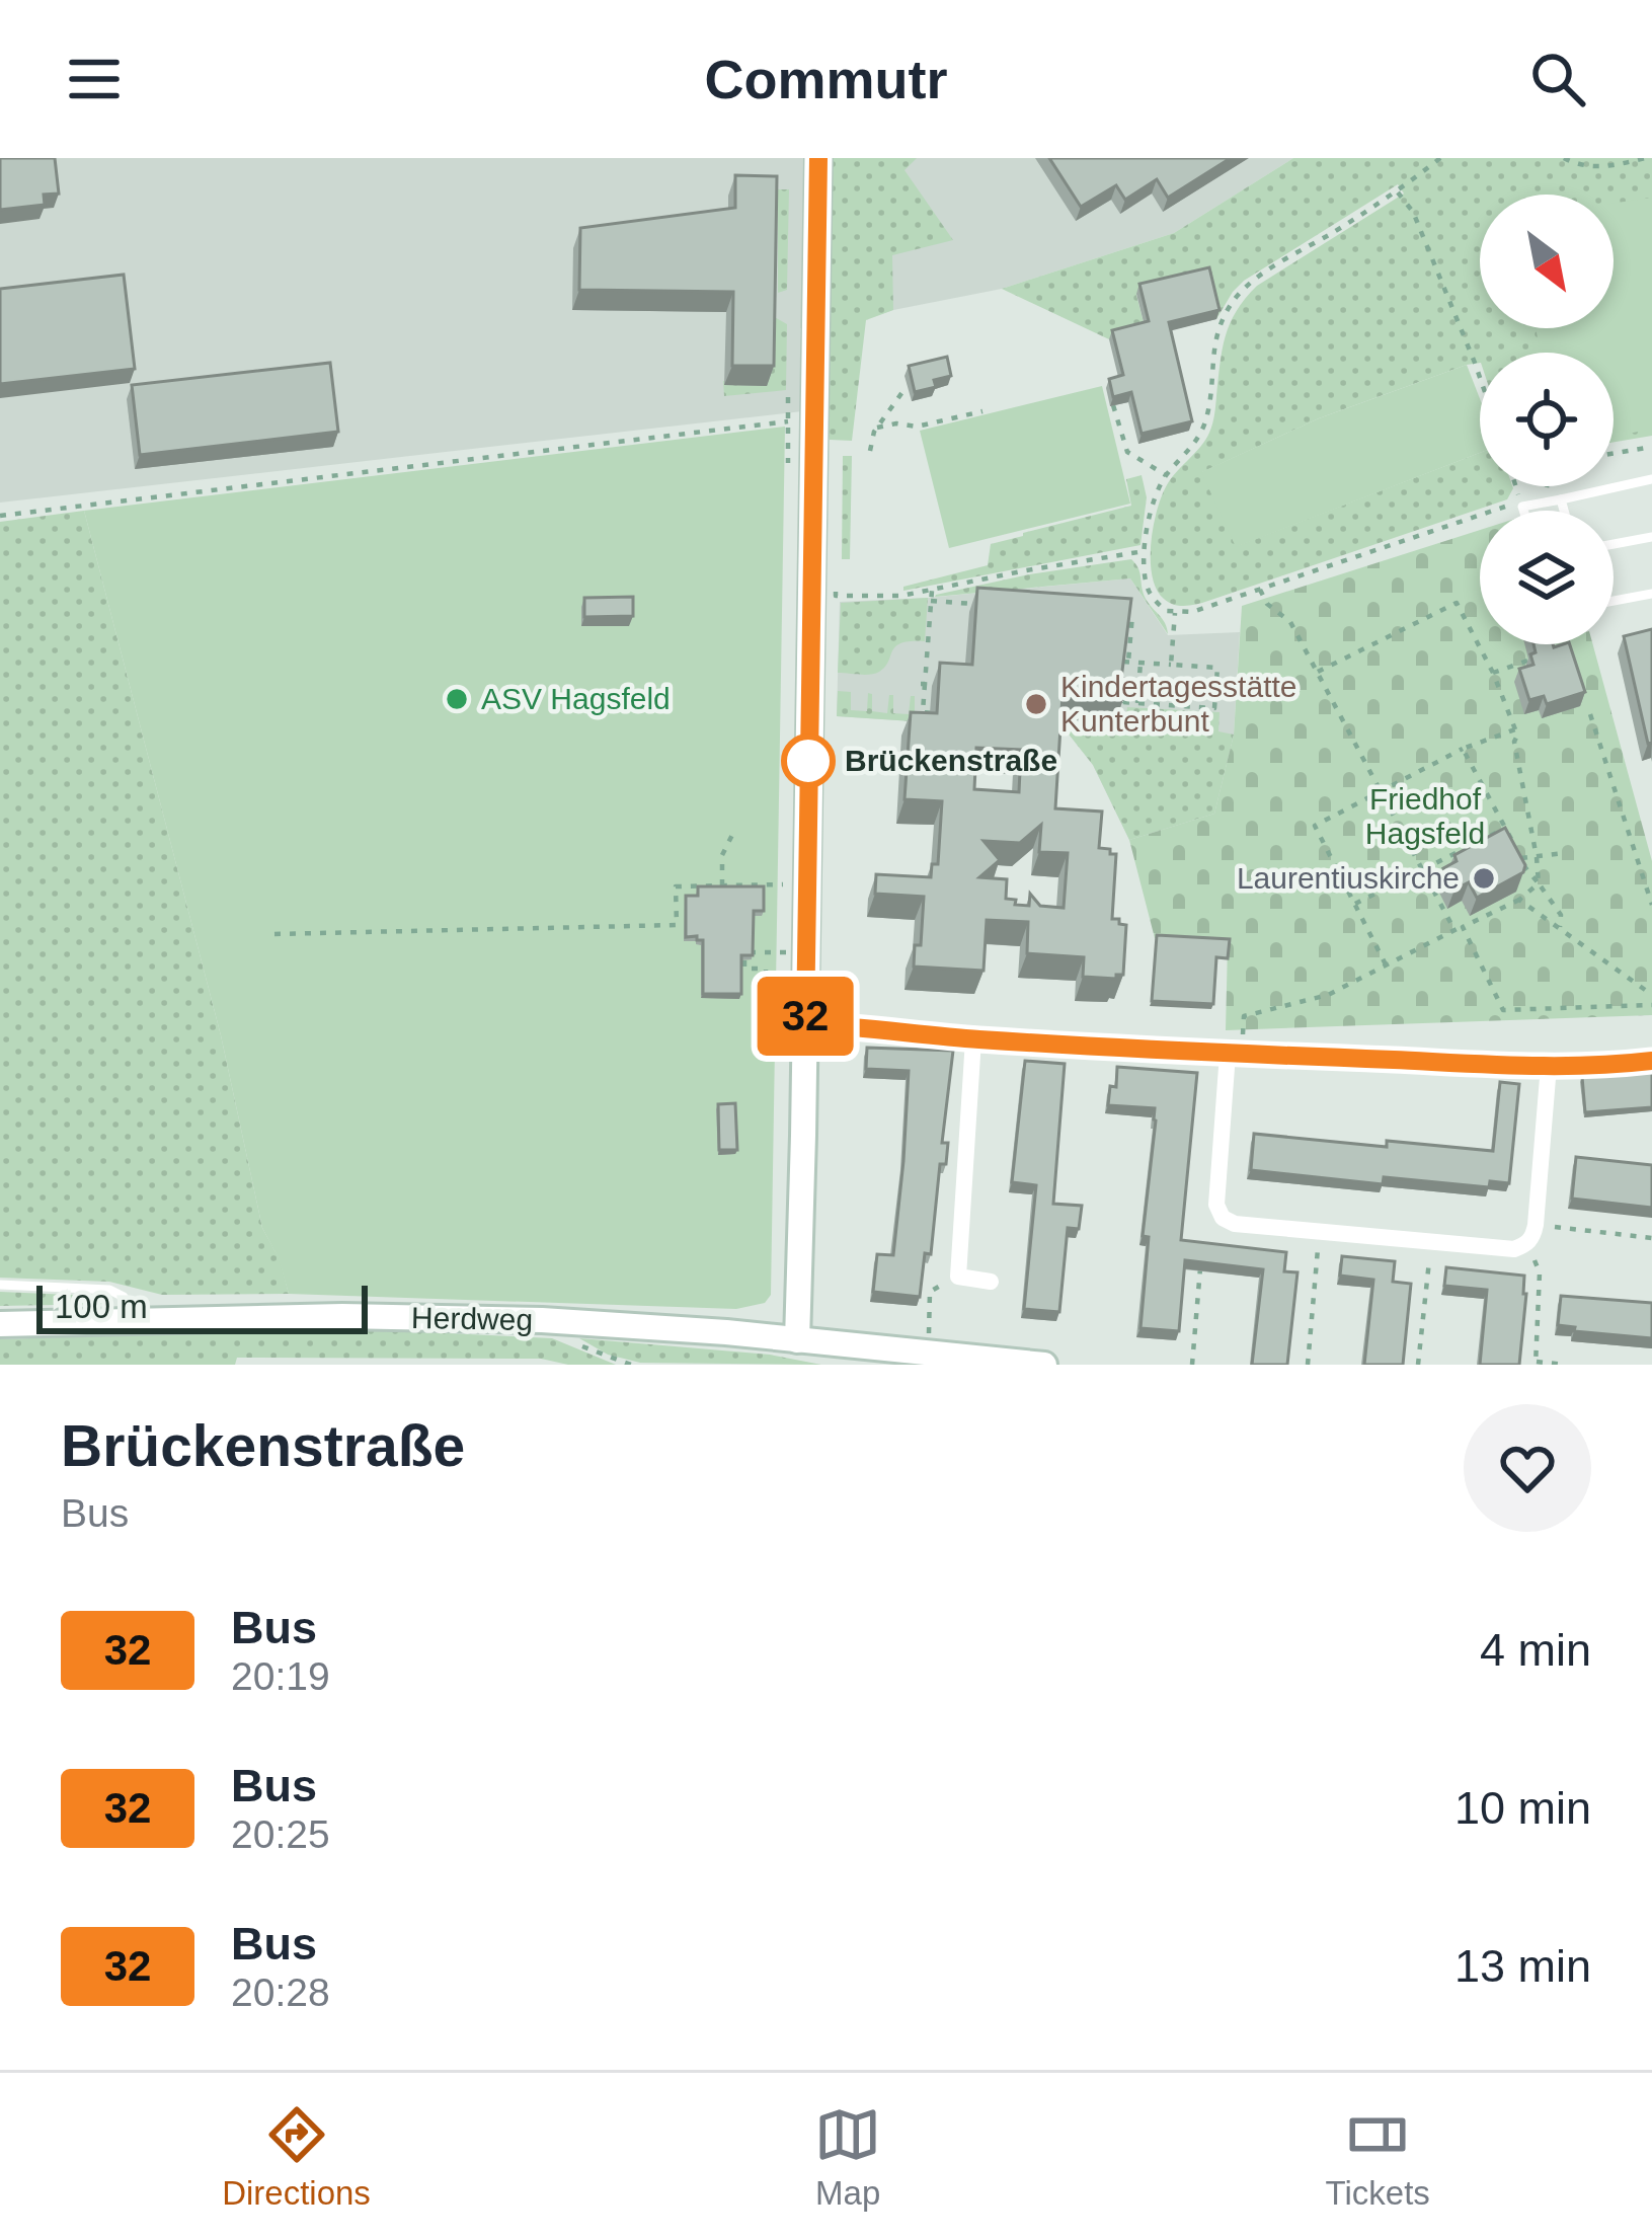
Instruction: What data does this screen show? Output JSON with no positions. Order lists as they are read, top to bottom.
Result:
{
  "streets": {
    "main road": ["Herdweg"]
  },
  "parks": ["Friedhof Hagsfeld"],
  "places": [
    "ASV Hagsfeld",
    "Kindertagesstätte Kunterbunt",
    "Brückenstraße",
    "Laurentiuskirche"
  ],
  "lines": ["bus line 32"],
  "scale_bar": "100 m",
  "north": "bottom right",
  "page": {
    "header": "Commutr",
    "on_map": "32",
    "scale": "100 m",
    "heading": ["Brückenstraße", "Bus"],
    "list": [
      {
        "mark": "32",
        "name": "Bus",
        "note": "20:19",
        "value": "4 min"
      },
      {
        "mark": "32",
        "name": "Bus",
        "note": "20:25",
        "value": "10 min"
      },
      {
        "mark": "32",
        "name": "Bus",
        "note": "20:28",
        "value": "13 min"
      }
    ],
    "tabs": ["Directions", "Map", "Tickets"]
  }
}
